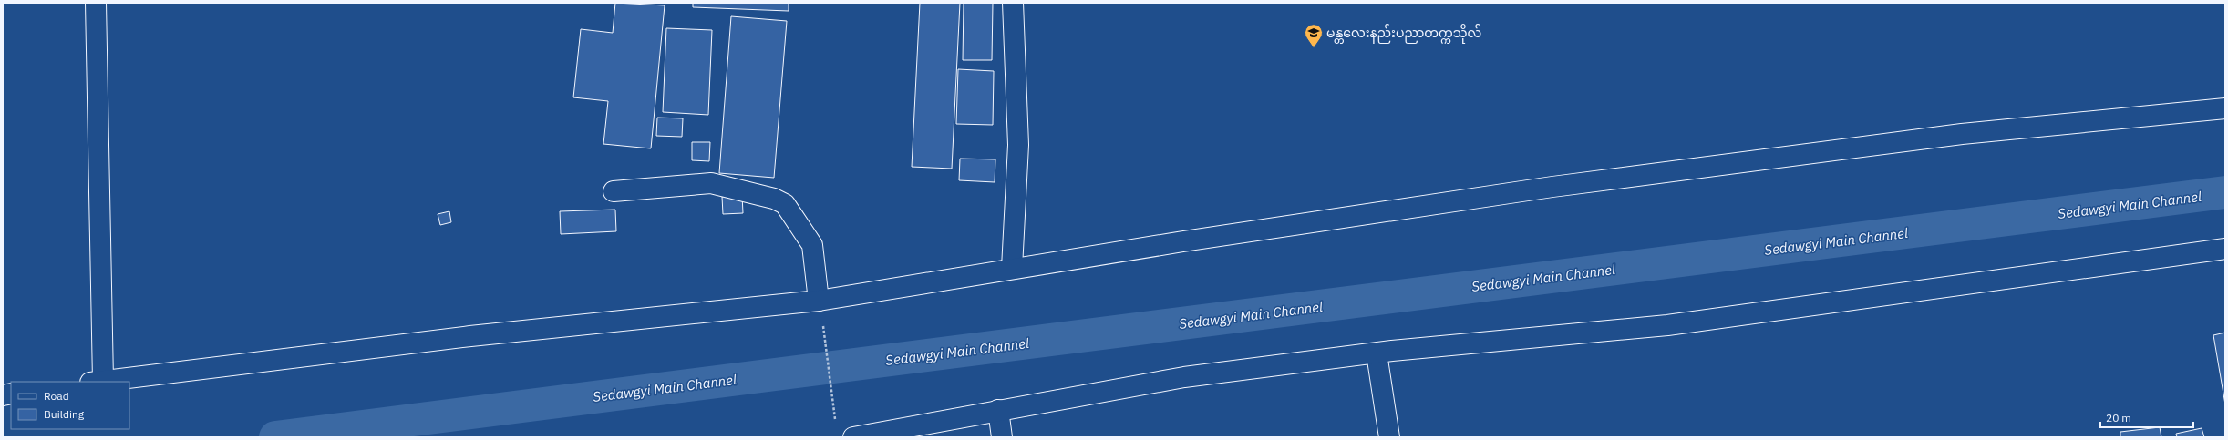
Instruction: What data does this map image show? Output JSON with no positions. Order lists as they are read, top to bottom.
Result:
{
  "water": ["Sedawgyi Main Channel"],
  "places": {
    "school or university": ["မန္တလေးနည်းပညာတက္ကသိုလ်"]
  },
  "legend": ["Road", "Building"],
  "scale_bar": "20 m"
}
